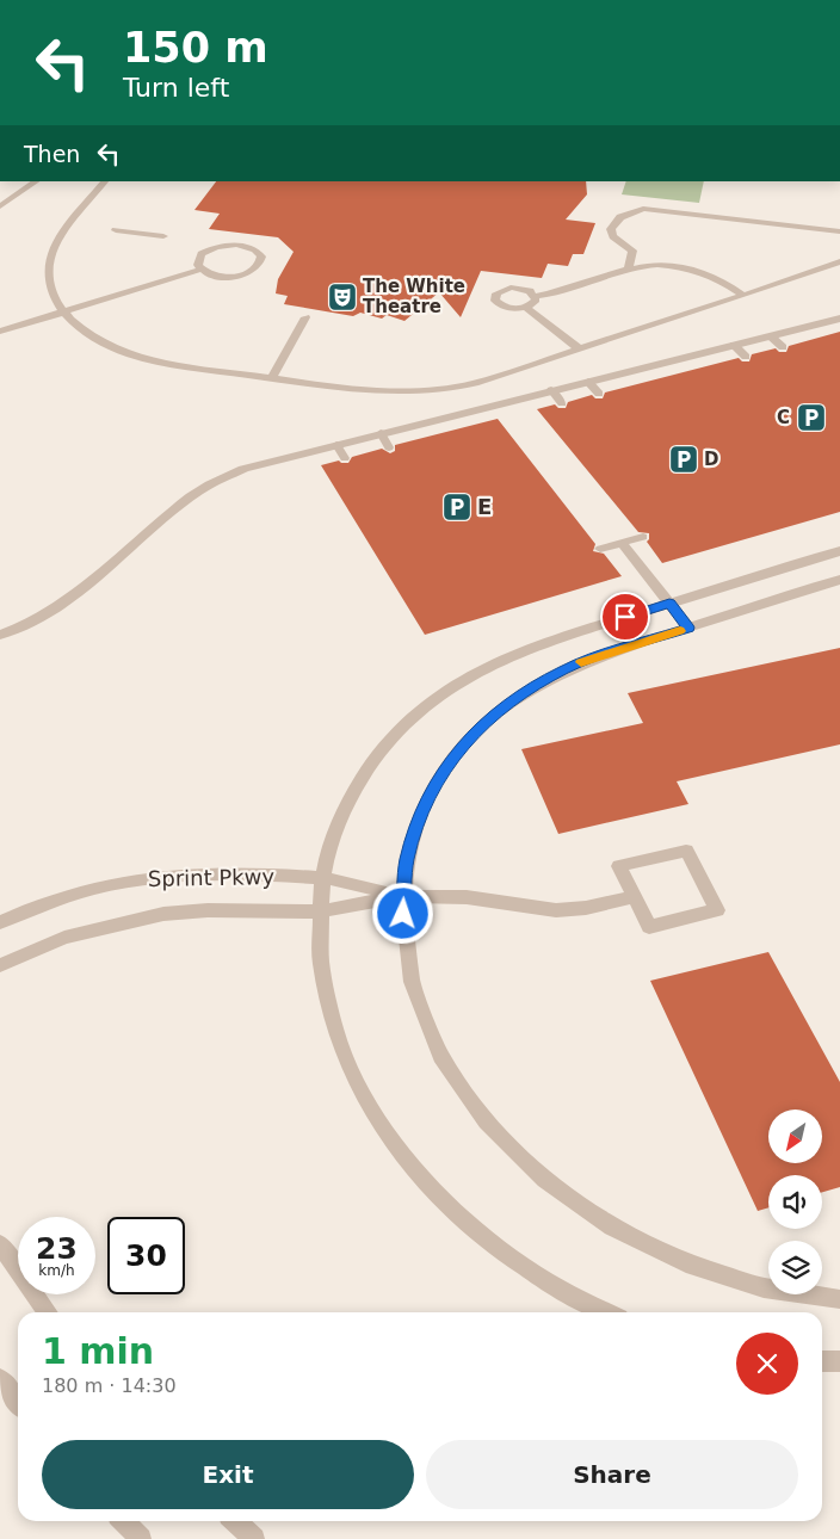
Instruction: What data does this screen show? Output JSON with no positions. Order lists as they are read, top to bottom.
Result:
{
  "streets": {
    "street": ["Sprint Pkwy"]
  },
  "places": {
    "theatre": ["The White Theatre"],
    "parking": ["C", "D", "E"]
  },
  "north": "bottom left",
  "page": {
    "turn": ["150 m", "Turn left"],
    "then": "Then",
    "speed": "23 km/h",
    "limit": "30",
    "heading": ["1 min", "180 m · 14:30"],
    "buttons": ["Exit", "Share"]
  }
}
